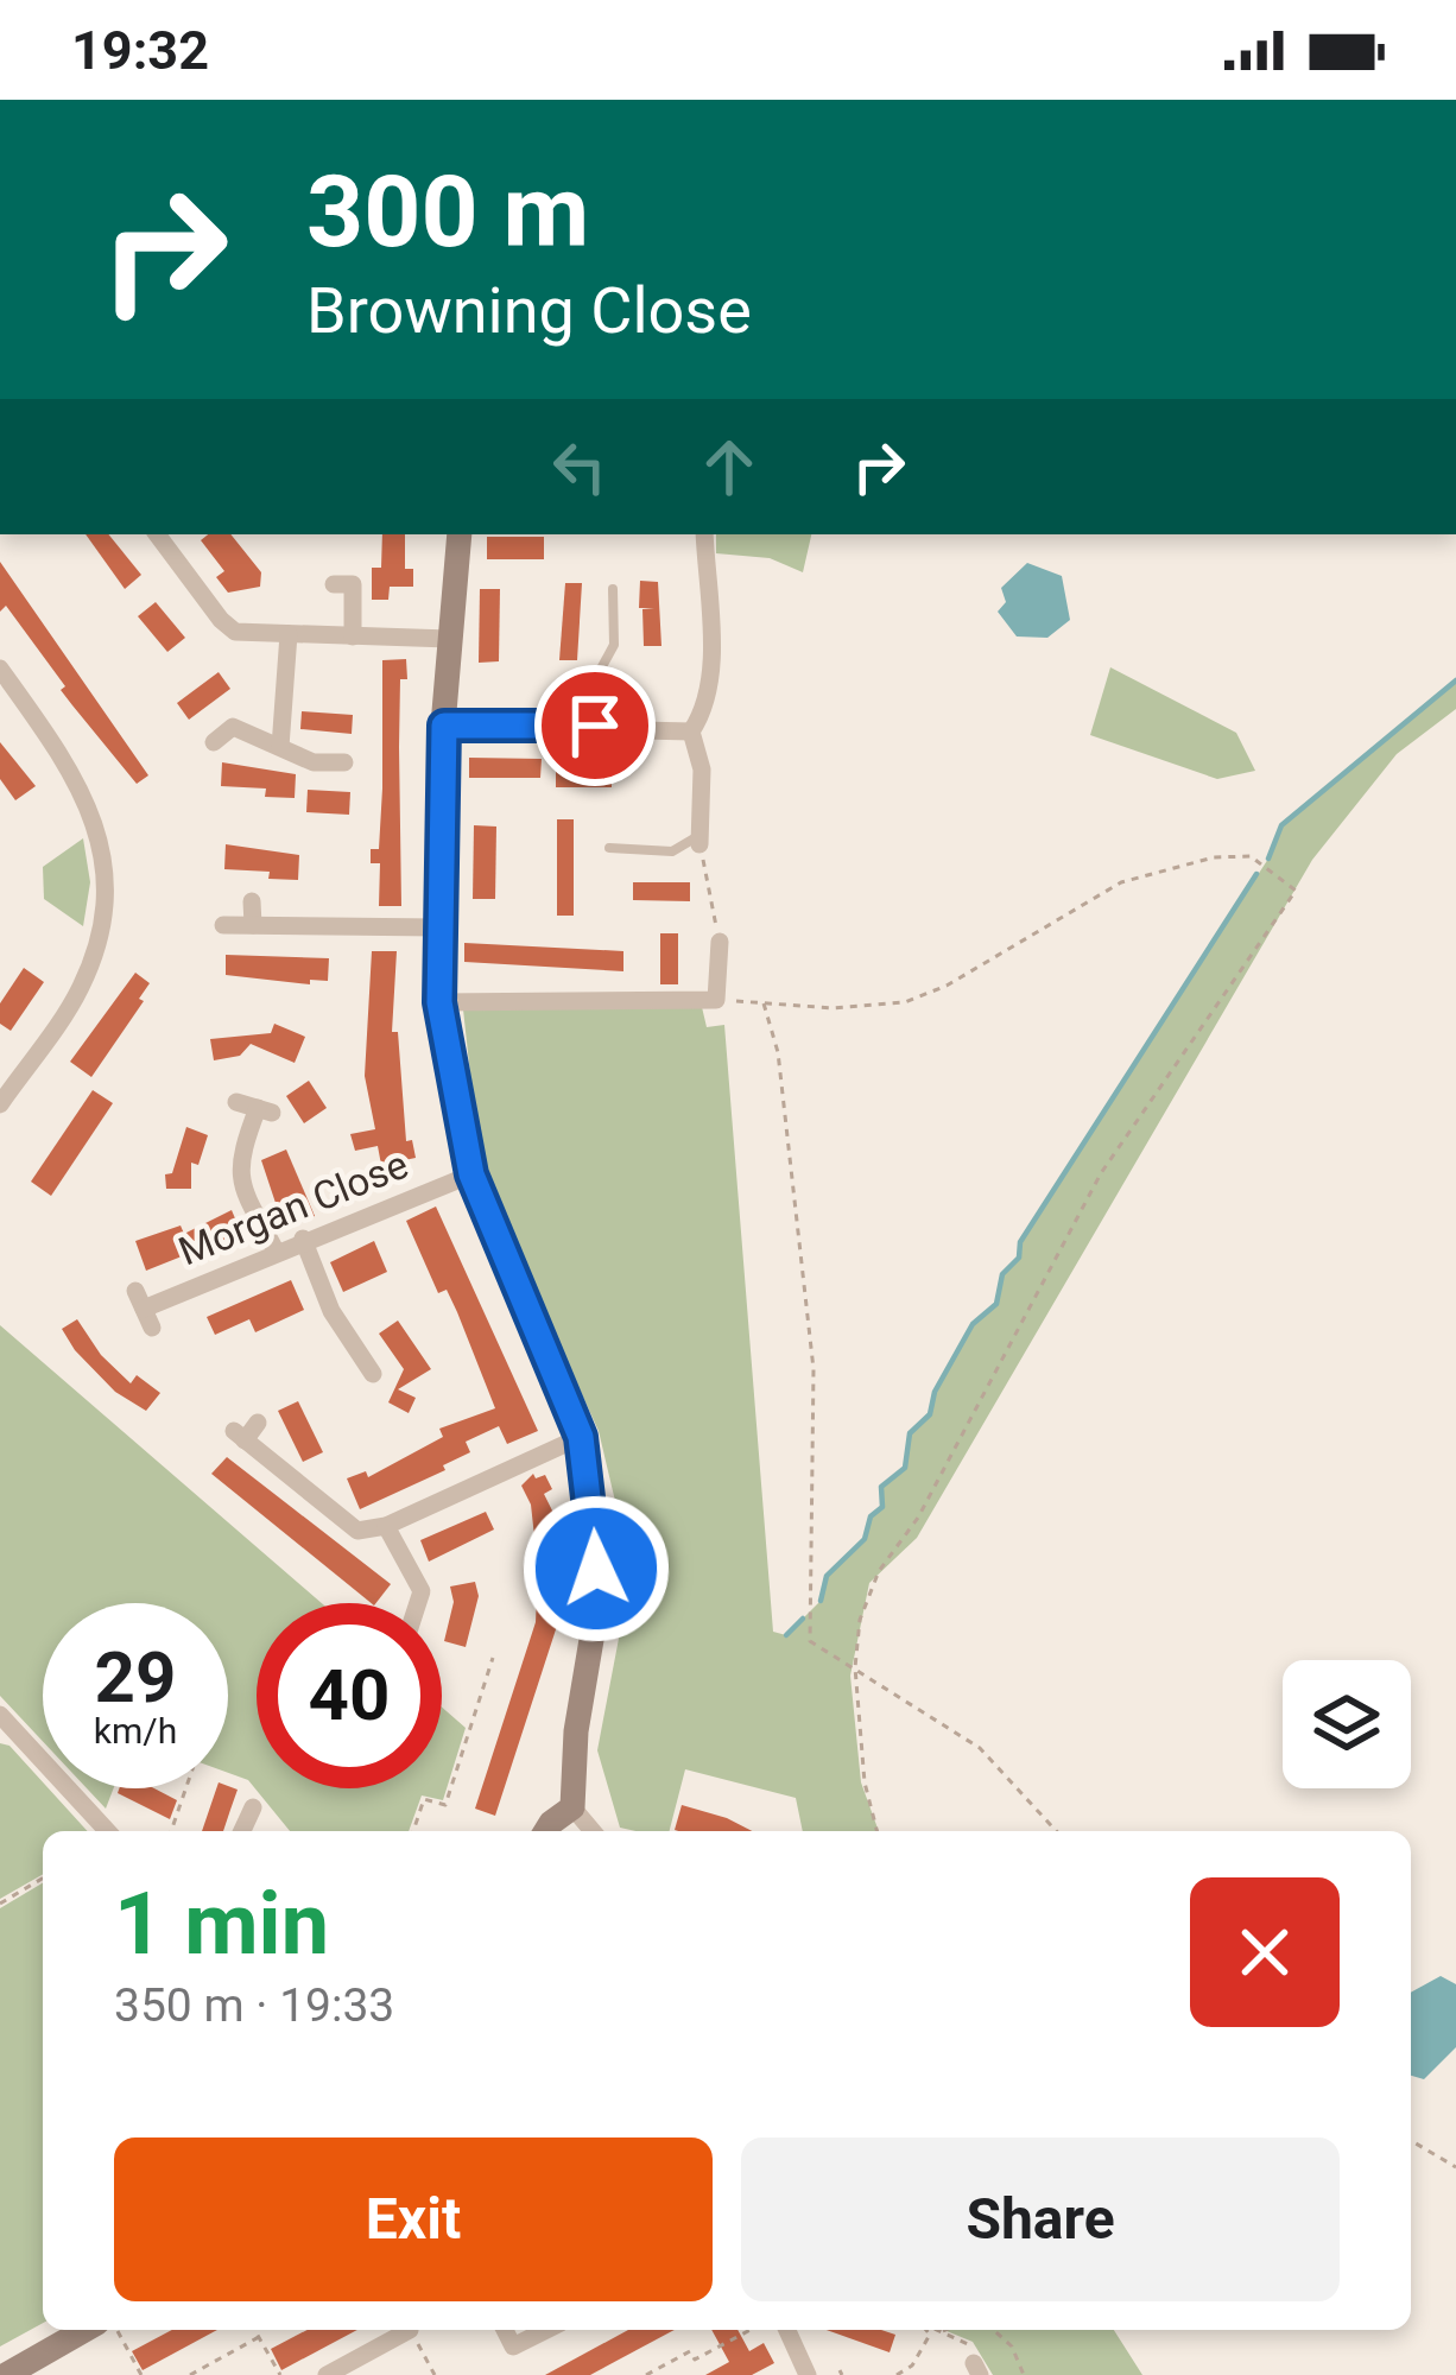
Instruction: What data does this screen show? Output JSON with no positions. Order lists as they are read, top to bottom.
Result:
{
  "streets": {
    "street": ["Morgan Close"]
  },
  "page": {
    "status": "19:32",
    "turn": ["300 m", "Browning Close"],
    "speed": "29 km/h",
    "limit": "40",
    "heading": ["1 min", "350 m · 19:33"],
    "buttons": ["Exit", "Share"]
  }
}
